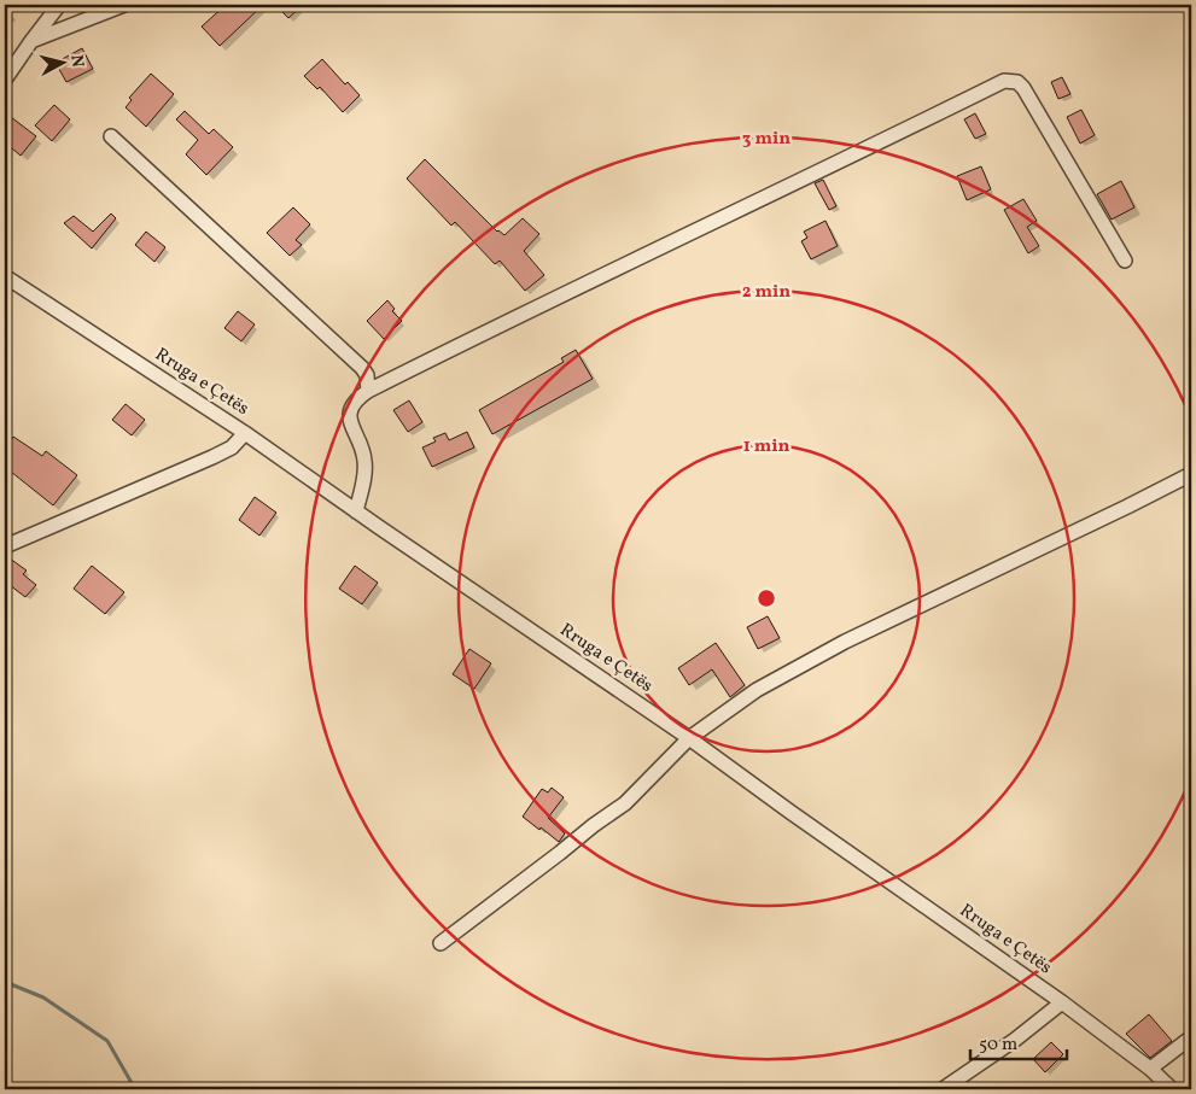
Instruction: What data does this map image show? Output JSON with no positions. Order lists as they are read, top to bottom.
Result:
{
  "streets": {
    "street": ["Rruga e Çetës"]
  },
  "scale_bar": "50 m",
  "north": "right",
  "rings": ["3 min", "2 min", "1 min"]
}
